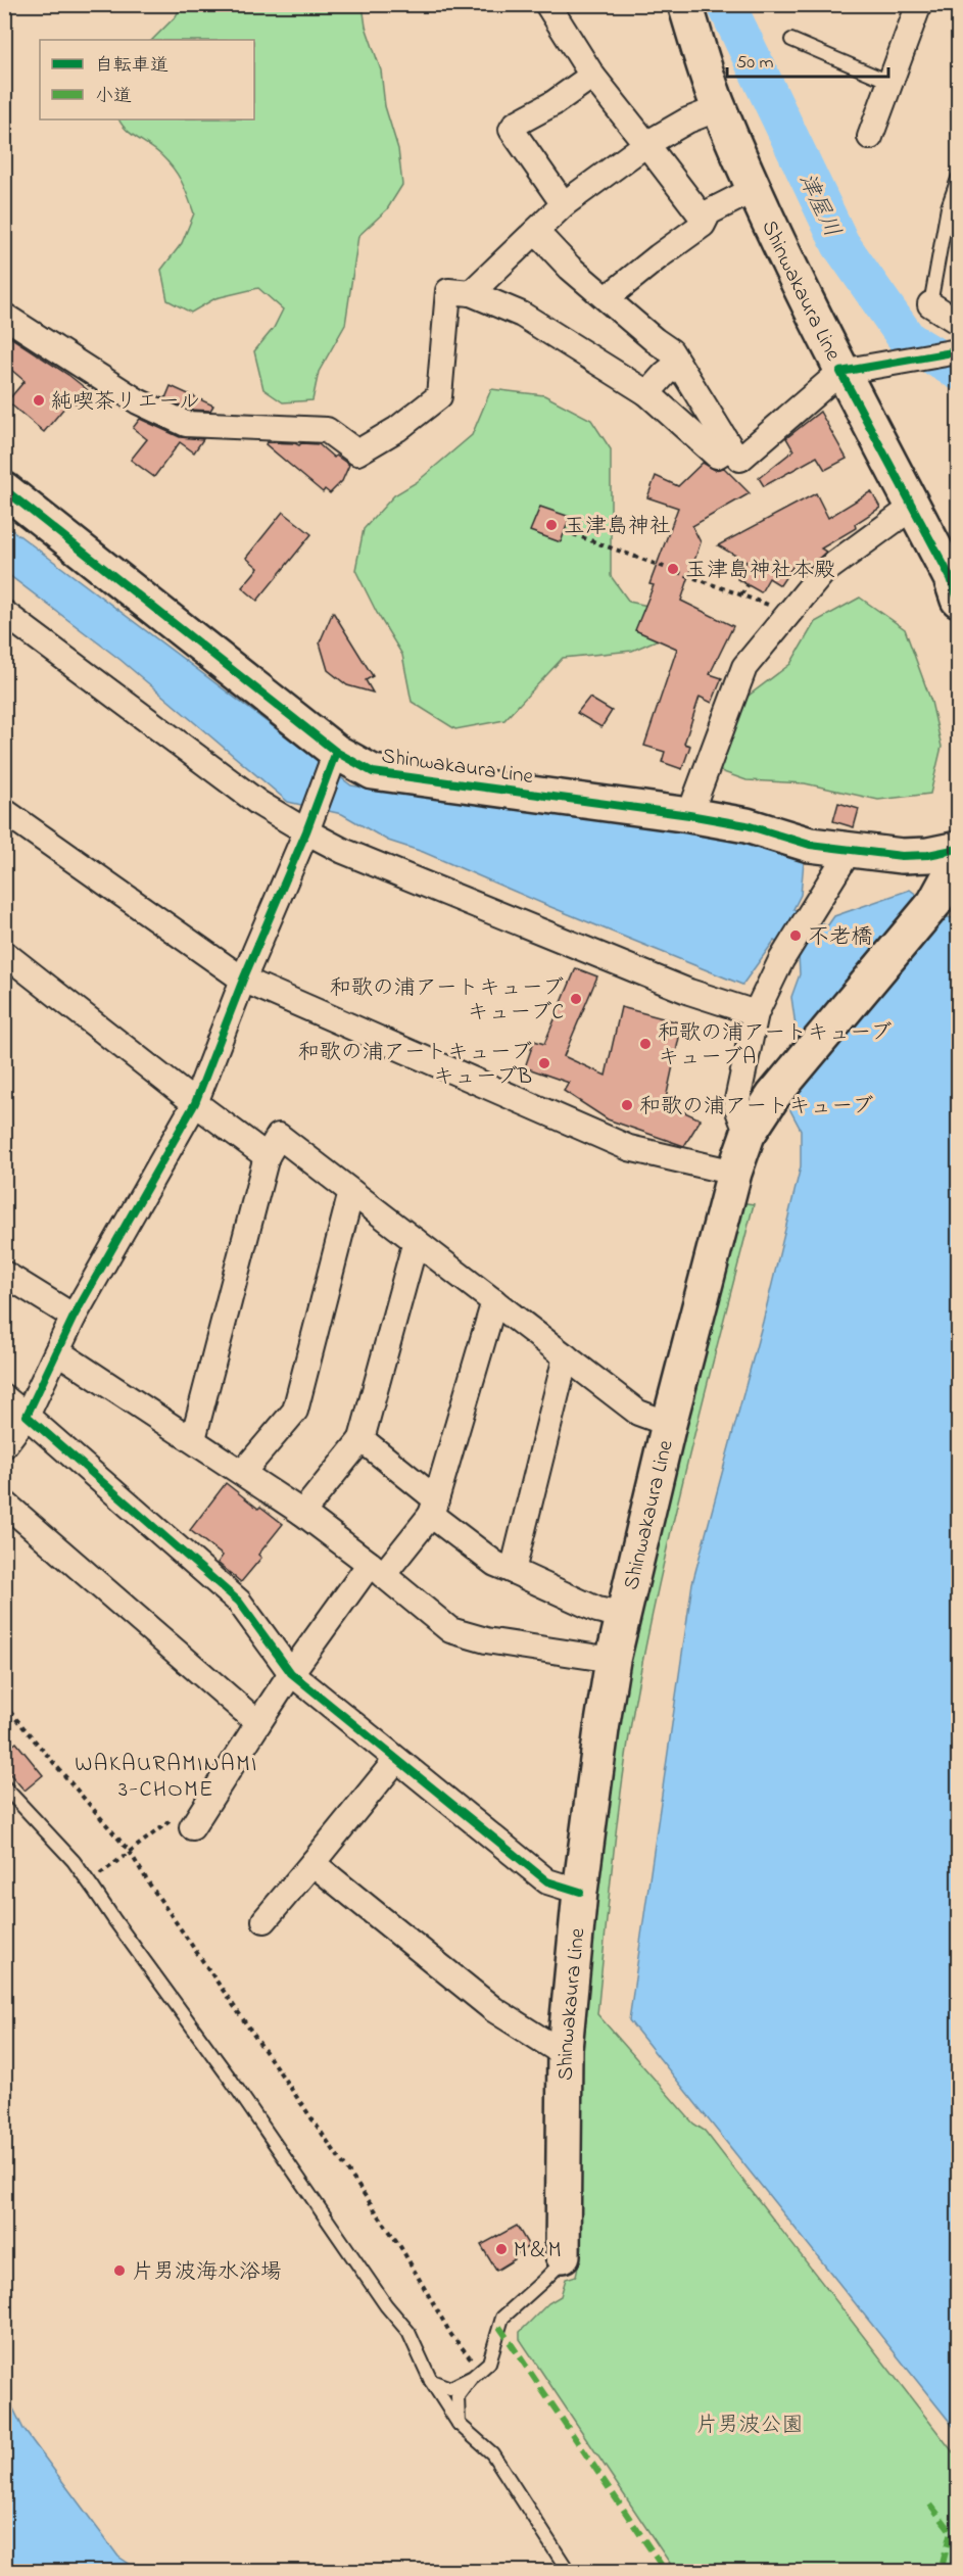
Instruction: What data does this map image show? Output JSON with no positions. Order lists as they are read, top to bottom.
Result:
{
  "streets": {
    "main road": ["Shinwakaura Line"]
  },
  "districts": ["WAKAURAMINAMI 3-CHOME"],
  "water": ["津屋川"],
  "parks": ["片男波公園"],
  "places": [
    "純喫茶リエール",
    "玉津島神社",
    "玉津島神社本殿",
    "不老橋",
    "和歌の浦アートキューブ キューブC",
    "和歌の浦アートキューブ キューブA",
    "和歌の浦アートキューブ キューブB",
    "和歌の浦アートキューブ",
    "M＆M",
    "片男波海水浴場"
  ],
  "legend": ["自転車道", "小道"],
  "scale_bar": "50 m"
}
